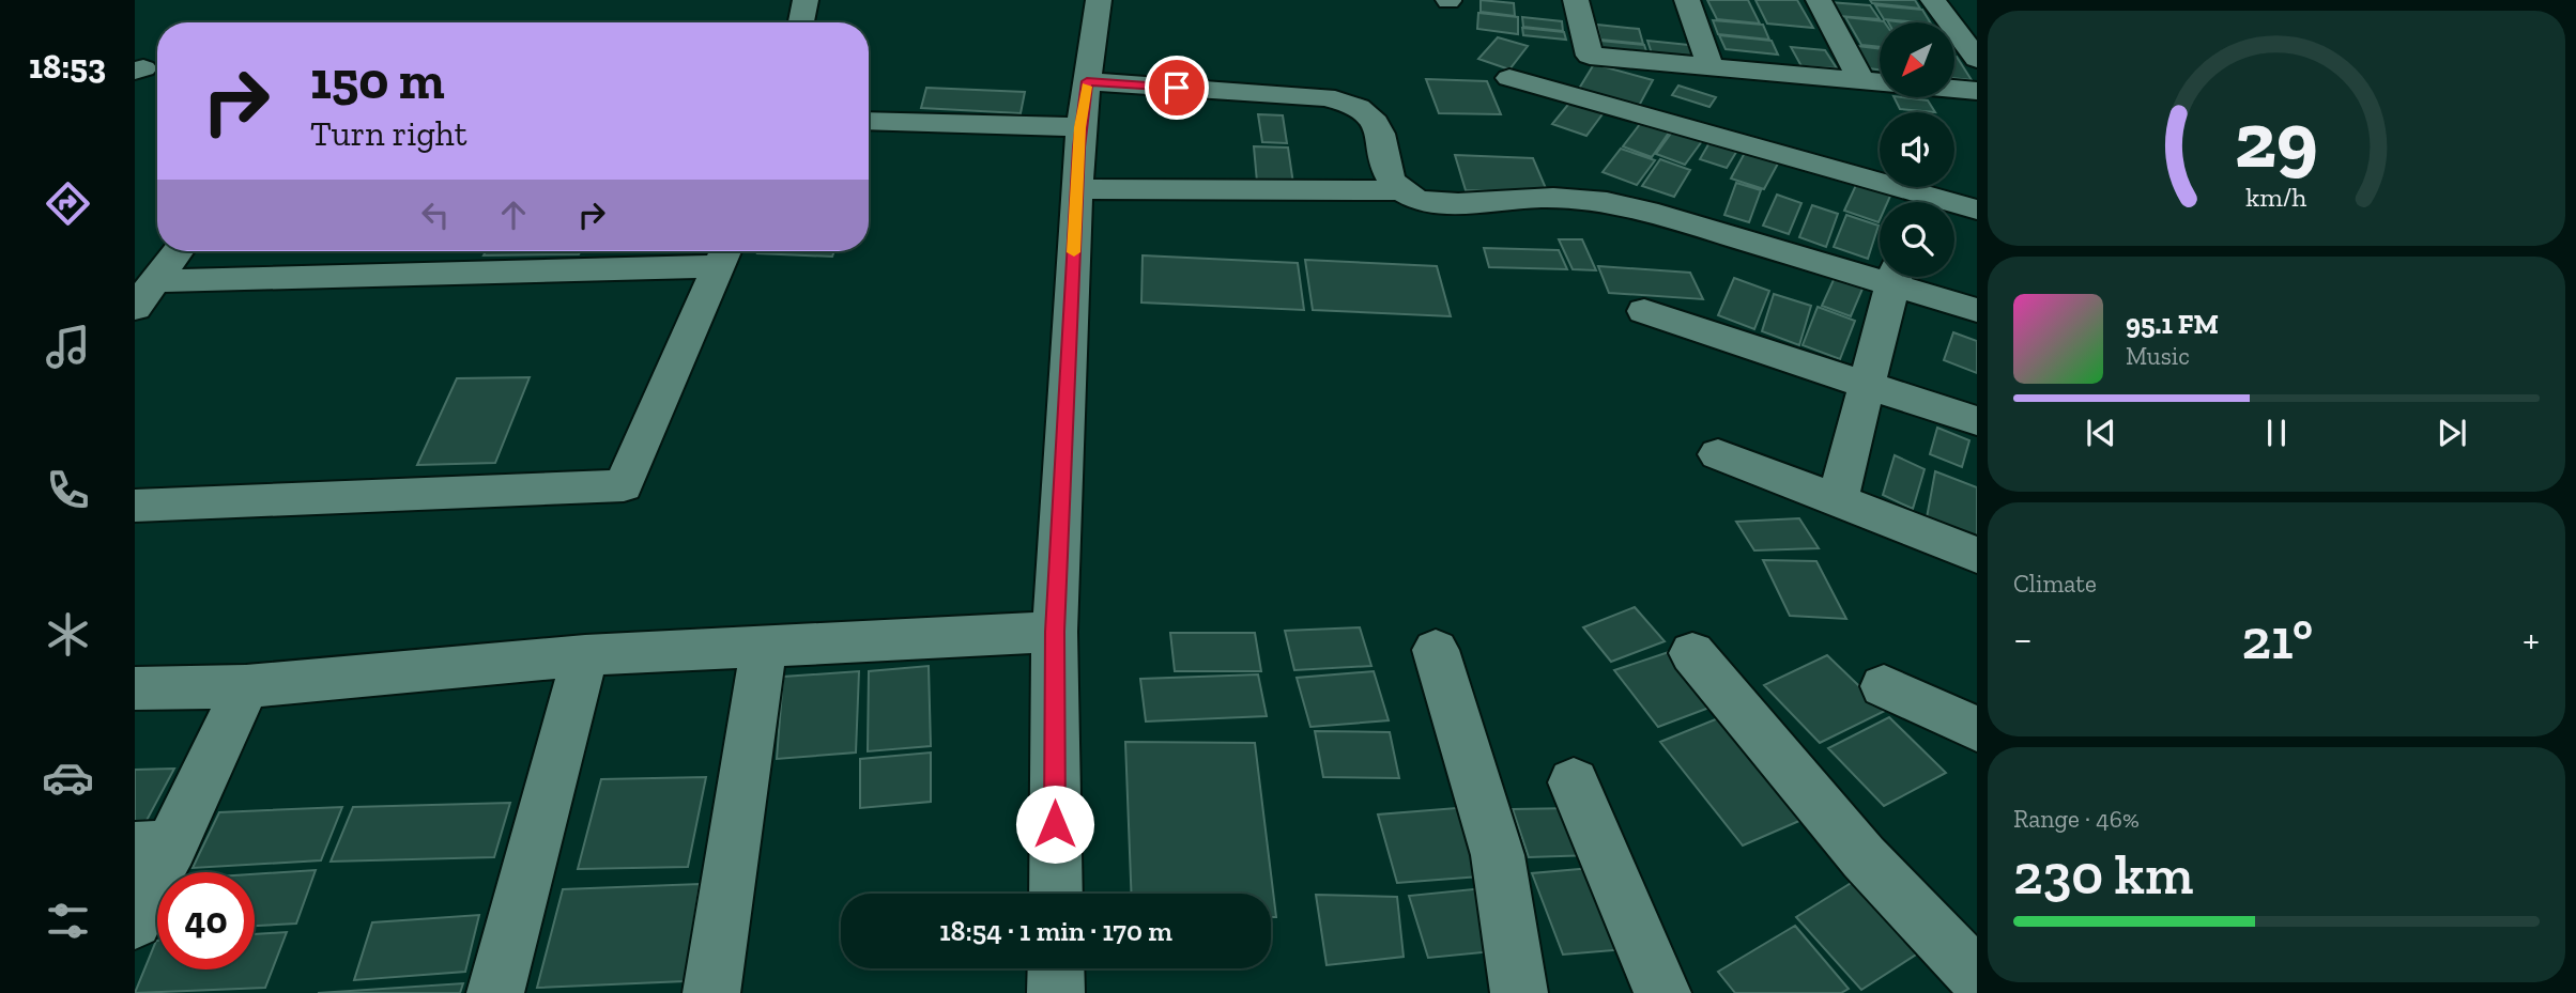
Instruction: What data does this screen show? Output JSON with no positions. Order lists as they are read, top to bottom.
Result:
{
  "north": "bottom left",
  "page": {
    "tabs": "18:53",
    "turn": ["150 m", "Turn right"],
    "song": ["95.1 FM", "Music"],
    "tile": [
      "Climate",
      ["Range · 46%", "230 km"]
    ],
    "heat": ["−", "21°", "+"],
    "limit": "40",
    "trip": "18:54 · 1 min · 170 m",
    "gauge": ["29", "km/h"]
  }
}
